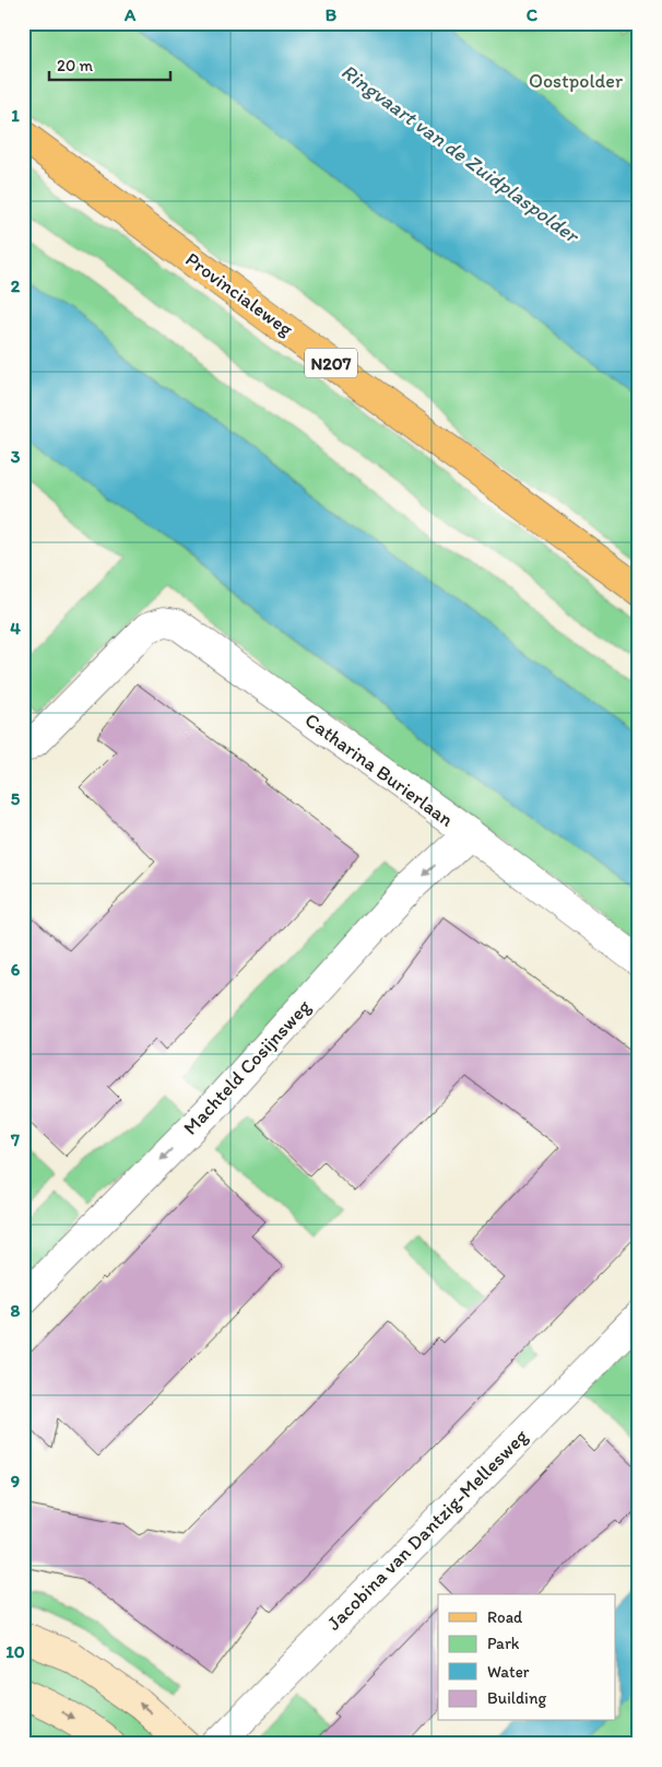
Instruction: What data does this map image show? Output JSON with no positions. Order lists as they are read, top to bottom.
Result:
{
  "streets": {
    "main road": ["Provincialeweg", "N207"],
    "street": ["Catharina Burierlaan", "Machteld Cosijnsweg", "Jacobina van Dantzig-Mellesweg"]
  },
  "crossings": [
    ["Catharina Burierlaan", "Machteld Cosijnsweg"]
  ],
  "one_way": ["Machteld Cosijnsweg"],
  "water": ["Ringvaart van de Zuidplaspolder"],
  "parks": ["Oostpolder"],
  "legend": [
    "Road",
    "Park",
    "Water",
    "Building"
  ],
  "scale_bar": "20 m",
  "grid": {
    "columns": ["A", "B", "C"],
    "rows": [
      "1",
      "2",
      "3",
      "4",
      "5",
      "6",
      "7",
      "8",
      "9",
      "10"
    ]
  }
}
